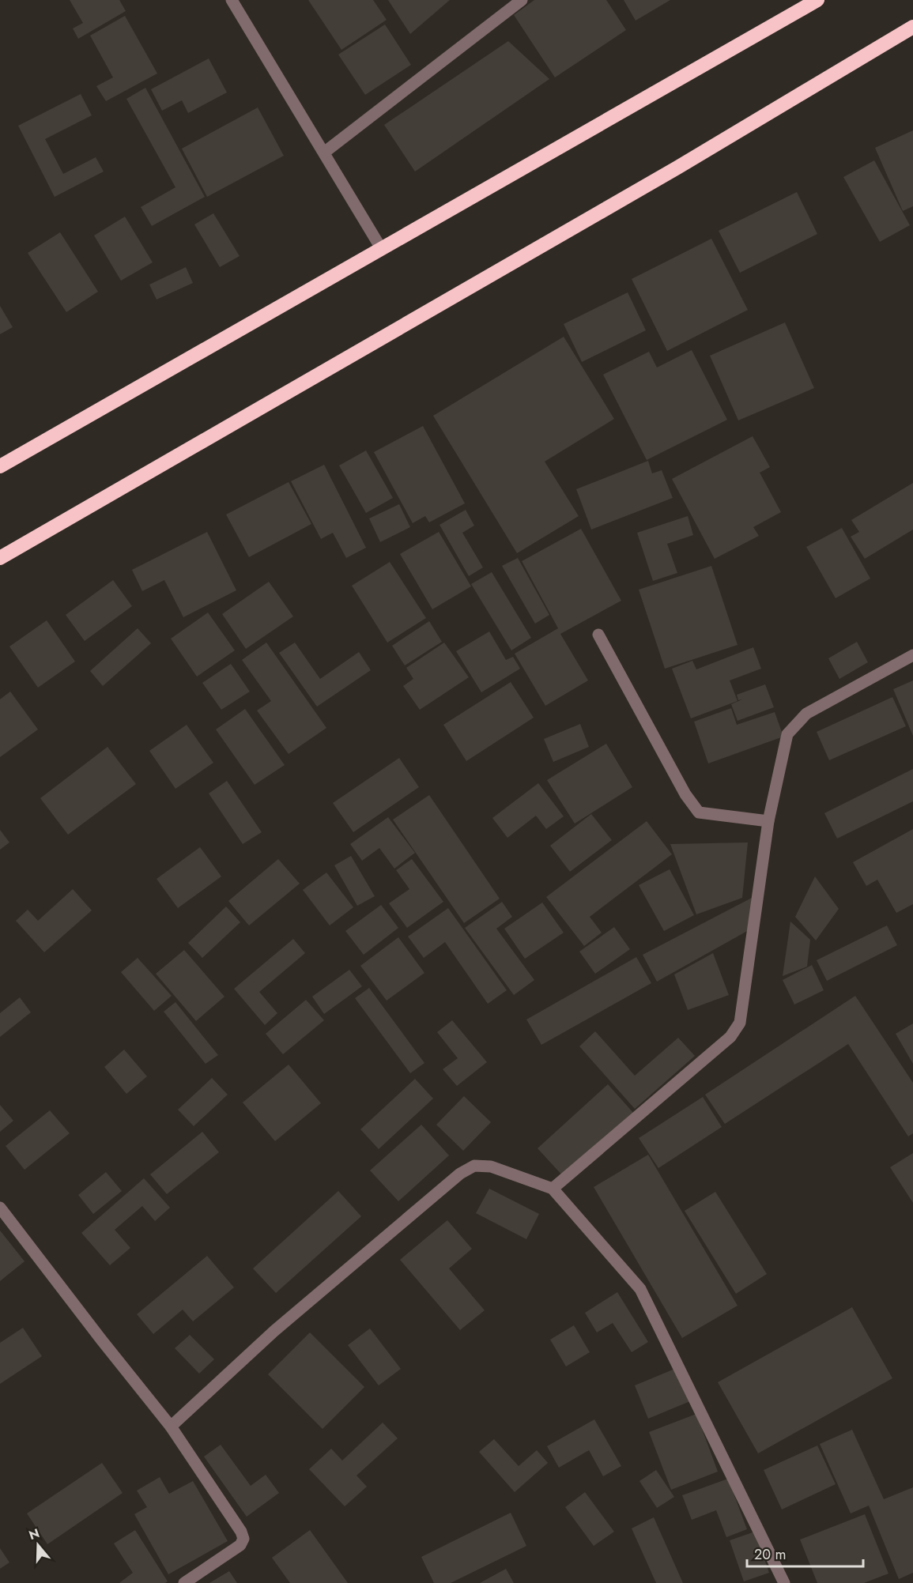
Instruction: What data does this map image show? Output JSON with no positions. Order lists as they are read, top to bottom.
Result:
{
  "scale_bar": "20 m",
  "north": "top"
}
